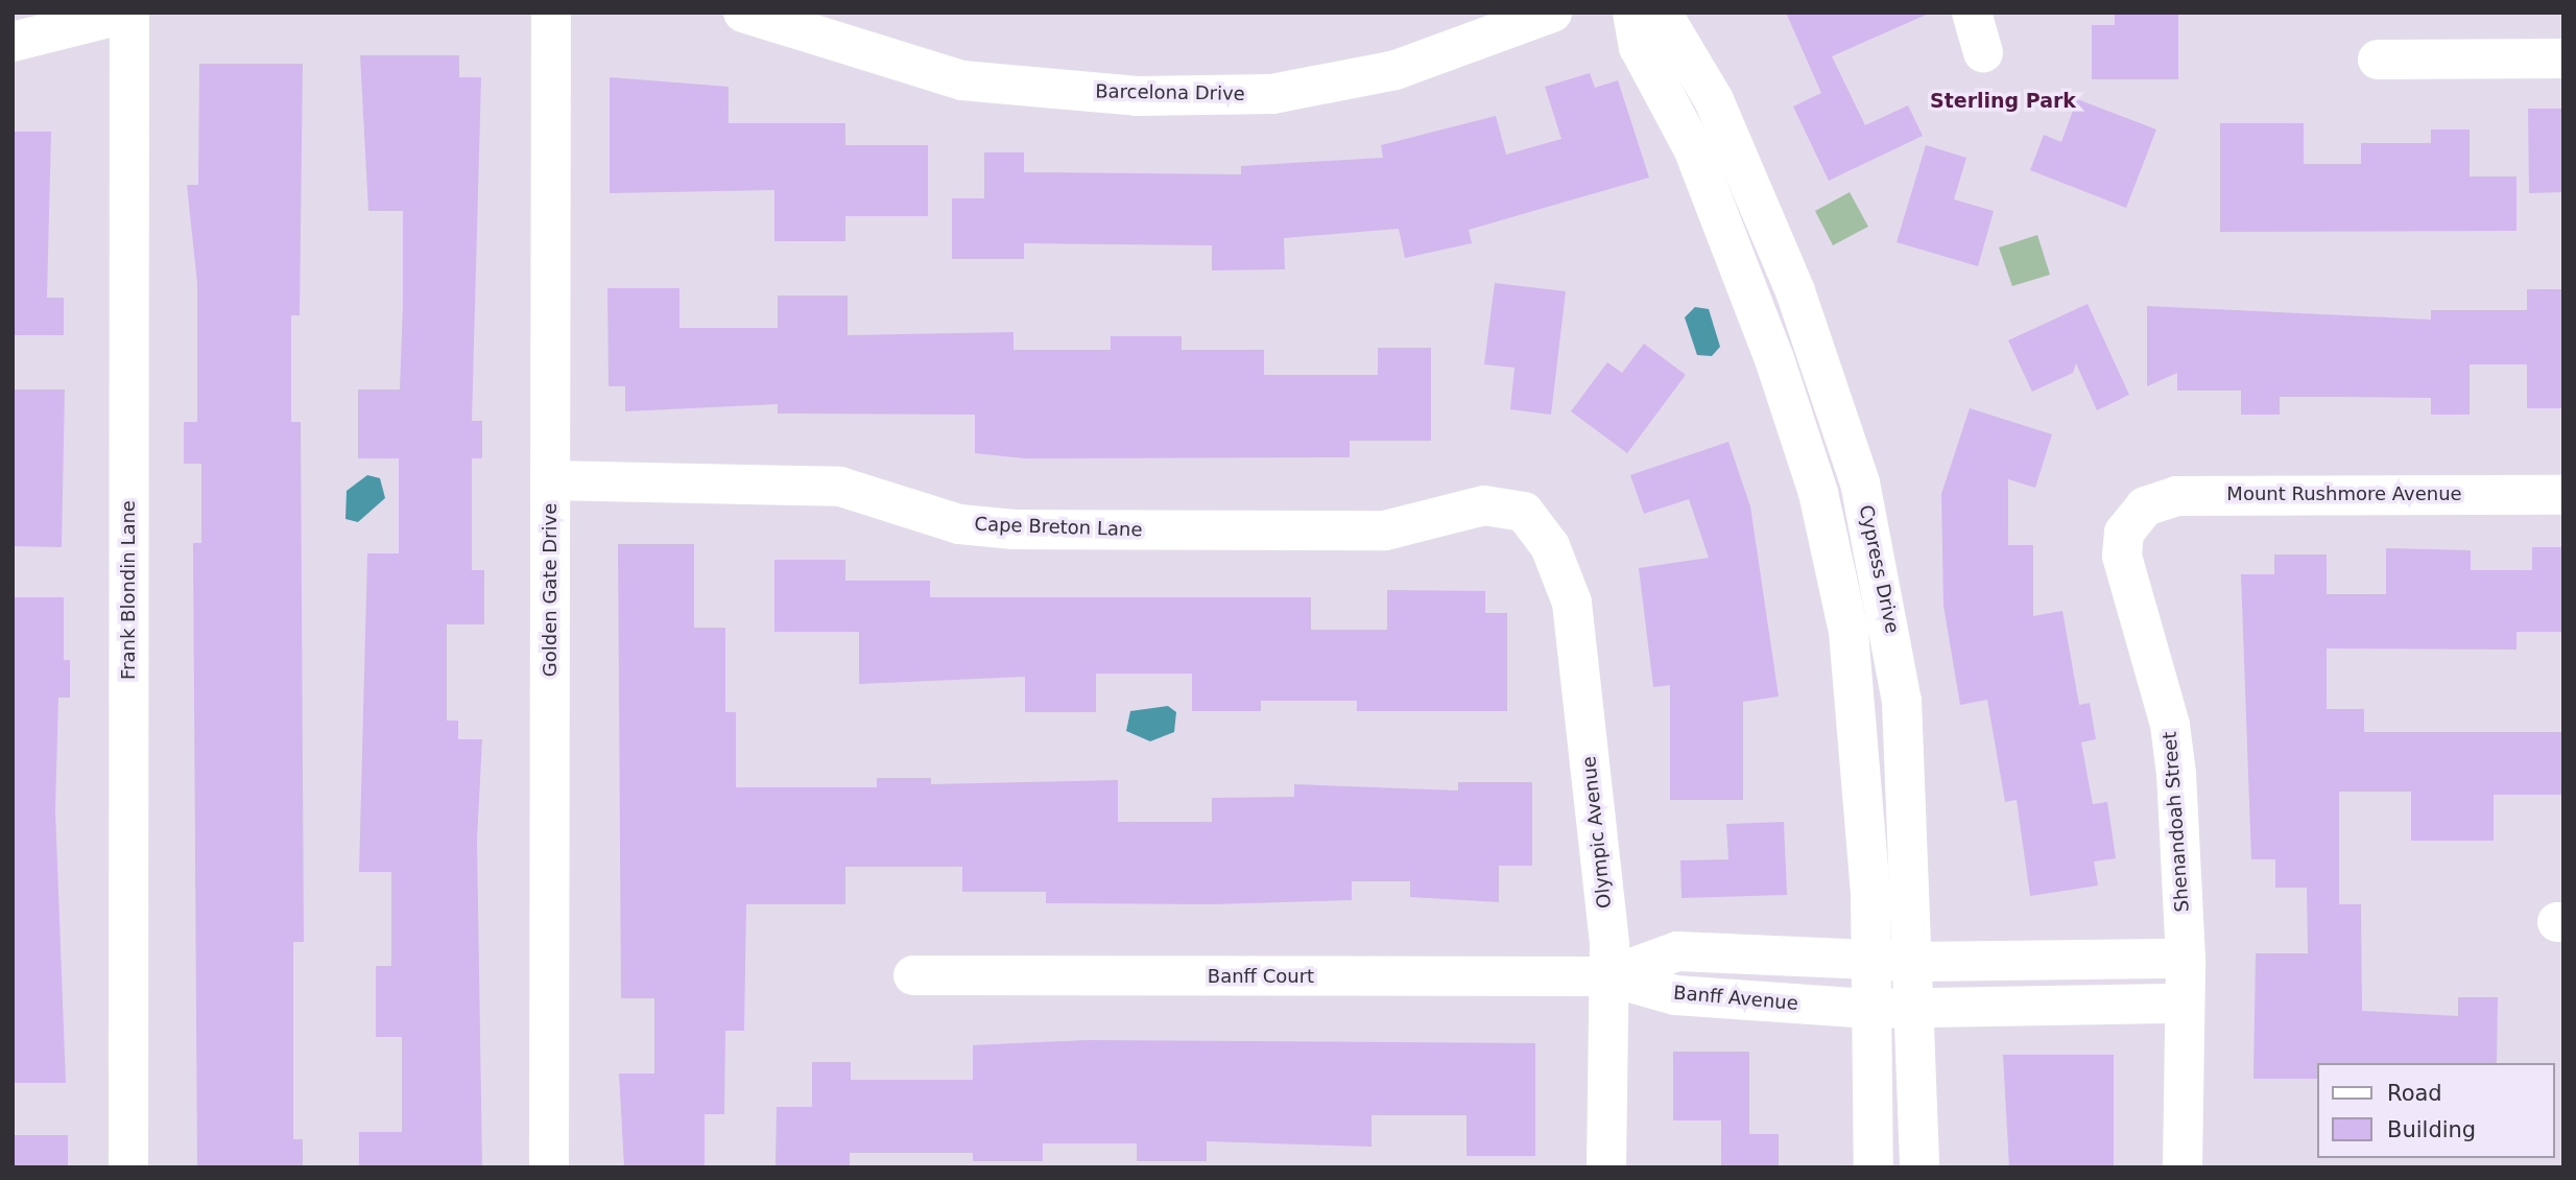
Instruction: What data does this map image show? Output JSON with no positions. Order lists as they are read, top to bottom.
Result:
{
  "streets": {
    "street": [
      "Barcelona Drive",
      "Mount Rushmore Avenue",
      "Cape Breton Lane",
      "Cypress Drive",
      "Frank Blondin Lane",
      "Golden Gate Drive",
      "Shenandoah Street",
      "Olympic Avenue",
      "Banff Court",
      "Banff Avenue"
    ]
  },
  "crossings": [
    ["Mount Rushmore Avenue", "Shenandoah Street"],
    ["Cape Breton Lane", "Golden Gate Drive"],
    ["Cape Breton Lane", "Olympic Avenue"],
    ["Cypress Drive", "Banff Avenue"],
    ["Shenandoah Street", "Banff Avenue"],
    ["Olympic Avenue", "Banff Court"],
    ["Olympic Avenue", "Banff Avenue"],
    ["Banff Court", "Banff Avenue"]
  ],
  "districts": ["Sterling Park"],
  "legend": ["Road", "Building"]
}
